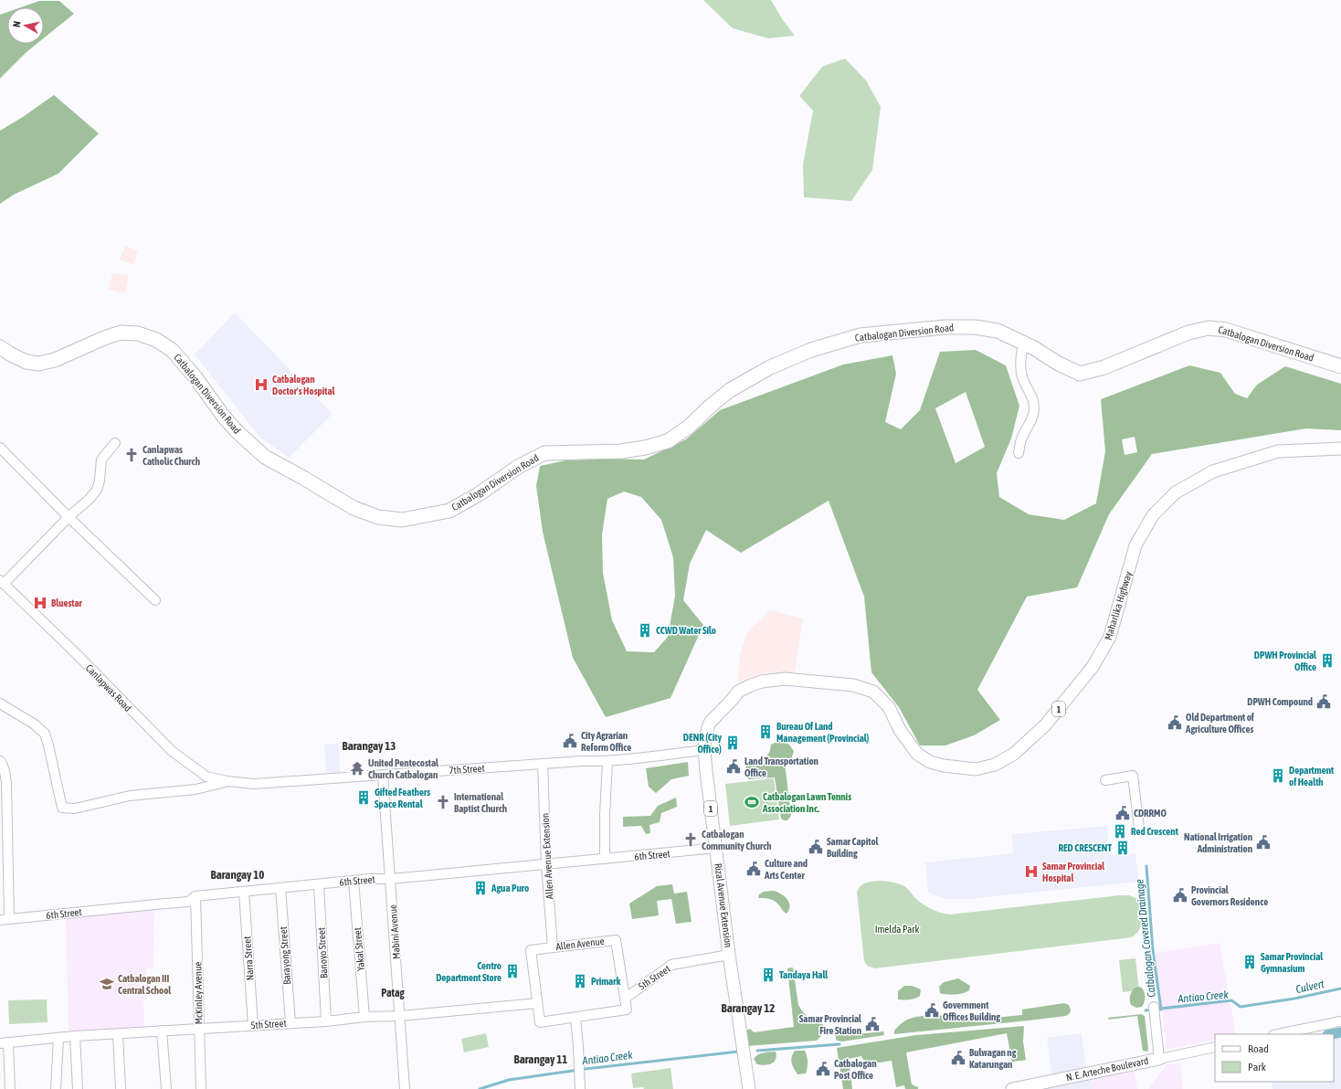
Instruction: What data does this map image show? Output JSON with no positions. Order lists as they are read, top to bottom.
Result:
{
  "streets": {
    "highway": ["Catbalogan Diversion Road"],
    "main road": [
      "Maharlika Highway",
      "1",
      "Rizal Avenue Extension",
      "N. E. Arteche Boulevard"
    ],
    "street": [
      "Canlapwas Road",
      "7th Street",
      "6th Street",
      "Allen Avenue Extension",
      "Mabini Avenue",
      "Allen Avenue",
      "Yakal Street",
      "Banoyo Street",
      "Barayong Street",
      "Narra Street",
      "5th Street",
      "McKinley Avenue"
    ]
  },
  "crossings": [
    ["Maharlika Highway", "Rizal Avenue Extension"],
    ["Canlapwas Road", "7th Street"],
    ["7th Street", "Allen Avenue Extension"],
    ["7th Street", "Rizal Avenue Extension"],
    ["7th Street", "Mabini Avenue"],
    ["6th Street", "Allen Avenue Extension"],
    ["6th Street", "Rizal Avenue Extension"],
    ["6th Street", "Mabini Avenue"],
    ["6th Street", "Yakal Street"],
    ["6th Street", "Banoyo Street"],
    ["6th Street", "Barayong Street"],
    ["6th Street", "Narra Street"],
    ["6th Street", "McKinley Avenue"],
    ["Allen Avenue Extension", "Allen Avenue"],
    ["Rizal Avenue Extension", "5th Street"],
    ["Mabini Avenue", "5th Street"],
    ["Allen Avenue", "5th Street"],
    ["Yakal Street", "5th Street"],
    ["Banoyo Street", "5th Street"],
    ["Barayong Street", "5th Street"],
    ["Narra Street", "5th Street"],
    ["5th Street", "McKinley Avenue"]
  ],
  "districts": [
    "Barangay 13",
    "Barangay 10",
    "Patag",
    "Barangay 12",
    "Barangay 11"
  ],
  "water": ["Catbalogan Covered Drainage", "Culvert", "Antiao Creek"],
  "parks": ["Imelda Park"],
  "places": {
    "hospital": ["Catbalogan Doctor's Hospital", "Bluestar", "Samar Provincial Hospital"],
    "church": ["Canlapwas Catholic Church", "International Baptist Church", "Catbalogan Community Church"],
    "building": [
      "CCWD Water Silo",
      "DPWH Provincial Office",
      "Bureau Of Land Management (Provincial)",
      "DENR (City Office)",
      "Department of Health",
      "Gifted Feathers Space Rental",
      "Red Crescent",
      "RED CRESCENT",
      "Agua Puro",
      "Samar Provincial Gymnasium",
      "Centro Department Store",
      "Tandaya Hall",
      "Primark"
    ],
    "public building": [
      "DPWH Compound",
      "Old Department of Agriculture Offices",
      "City Agrarian Reform Office",
      "Land Transportation Office",
      "CDRRMO",
      "National Irrigation Administration",
      "Samar Capitol Building",
      "Culture and Arts Center",
      "Provincial Governors Residence",
      "Government Offices Building",
      "Samar Provincial Fire Station",
      "Bulwagan ng Katarungan",
      "Catbalogan Post Office"
    ],
    "temple": ["United Pentecostal Church Catbalogan"],
    "sports": ["Catbalogan Lawn Tennis Association Inc."],
    "school or university": ["Catbalogan III Central School"]
  },
  "legend": ["Road", "Park"],
  "north": "left"
}
